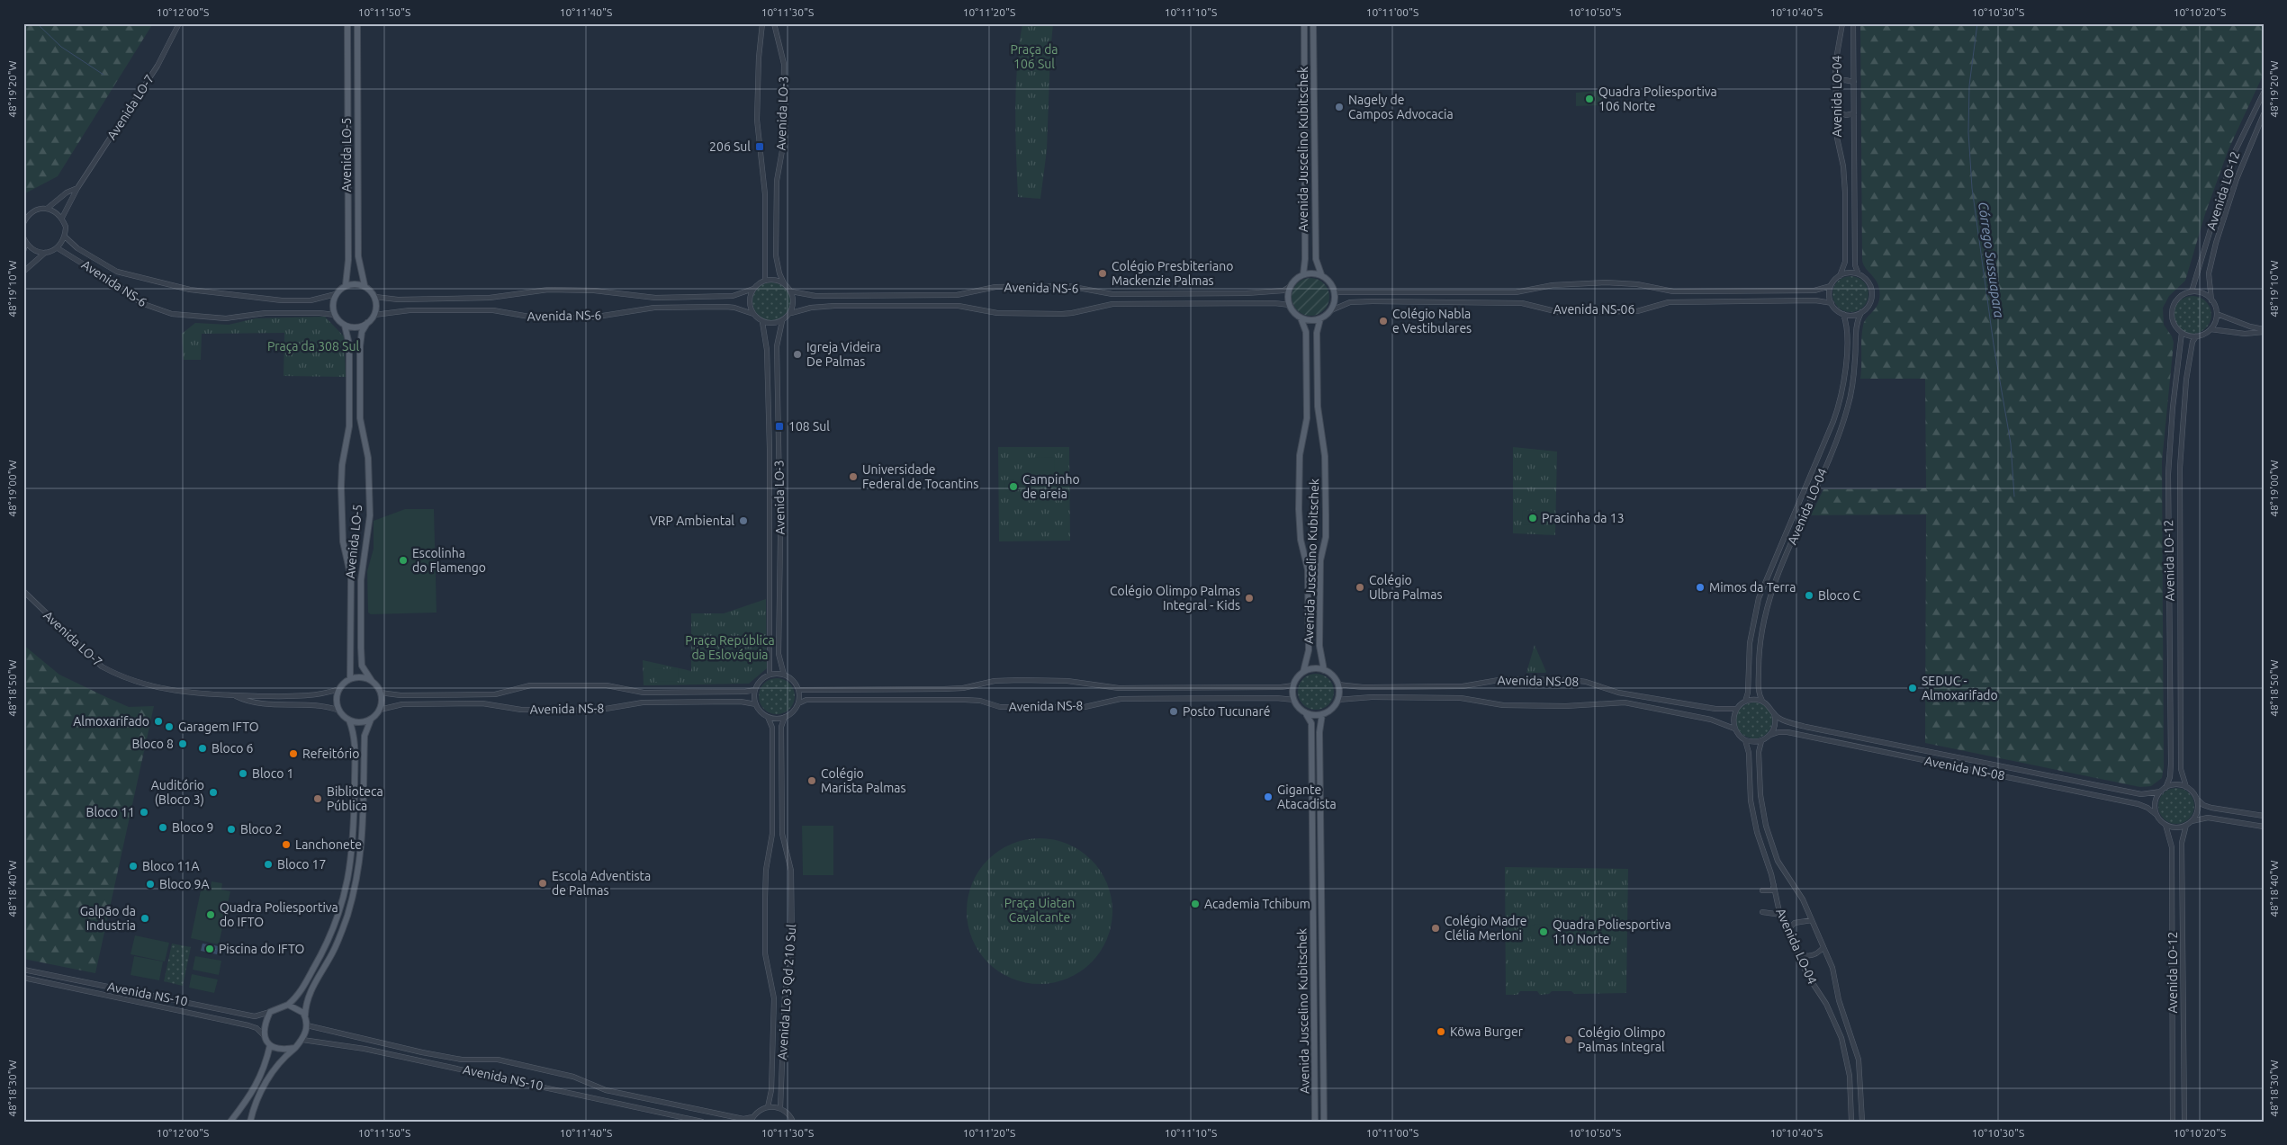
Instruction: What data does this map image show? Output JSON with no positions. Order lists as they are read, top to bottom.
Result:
{
  "streets": {
    "main road": ["Avenida Juscelino Kubitschek", "Avenida LO-5"],
    "street": [
      "Avenida LO-04",
      "Avenida LO-7",
      "Avenida LO-3",
      "Avenida LO-12",
      "Avenida NS-6",
      "Avenida NS-06",
      "Avenida NS-08",
      "Avenida NS-8",
      "Avenida Lo 3 Qd 210 Sul",
      "Avenida NS-10"
    ]
  },
  "crossings": [
    ["Avenida LO-04", "Avenida NS-06"],
    ["Avenida LO-04", "Avenida NS-08"],
    ["Avenida LO-7", "Avenida LO-5"],
    ["Avenida LO-7", "Avenida NS-8"],
    ["Avenida LO-3", "Avenida NS-6"],
    ["Avenida LO-3", "Avenida NS-8"],
    ["Avenida LO-3", "Avenida Lo 3 Qd 210 Sul"],
    ["Avenida Juscelino Kubitschek", "Avenida NS-6"],
    ["Avenida Juscelino Kubitschek", "Avenida NS-06"],
    ["Avenida Juscelino Kubitschek", "Avenida NS-08"],
    ["Avenida Juscelino Kubitschek", "Avenida NS-8"],
    ["Avenida LO-5", "Avenida NS-6"],
    ["Avenida LO-5", "Avenida NS-8"],
    ["Avenida LO-12", "Avenida NS-08"],
    ["Avenida NS-6", "Avenida NS-06"],
    ["Avenida NS-08", "Avenida NS-8"],
    ["Avenida NS-8", "Avenida Lo 3 Qd 210 Sul"]
  ],
  "water": ["Córrego Sussuapara"],
  "parks": [
    "Praça da 106 Sul",
    "Praça da 308 Sul",
    "Praça República da Eslováquia",
    "Praça Uiatan Cavalcante"
  ],
  "places": {
    "other": [
      "Quadra Poliesportiva 106 Norte",
      "Nagely de Campos Advocacia",
      "Colégio Presbiteriano Mackenzie Palmas",
      "Colégio Nabla e Vestibulares",
      "Igreja Videira De Palmas",
      "Universidade Federal de Tocantins",
      "Campinho de areia",
      "Pracinha da 13",
      "VRP Ambiental",
      "Escolinha do Flamengo",
      "Colégio Ulbra Palmas",
      "Mimos da Terra",
      "Bloco C",
      "Colégio Olimpo Palmas Integral - Kids",
      "SEDUC - Almoxarifado",
      "Posto Tucunaré",
      "Almoxarifado",
      "Garagem IFTO",
      "Bloco 8",
      "Bloco 6",
      "Refeitório",
      "Bloco 1",
      "Colégio Marista Palmas",
      "Auditório (Bloco 3)",
      "Gigante Atacadista",
      "Biblioteca Pública",
      "Bloco 11",
      "Bloco 9",
      "Bloco 2",
      "Lanchonete",
      "Bloco 17",
      "Bloco 11A",
      "Escola Adventista de Palmas",
      "Bloco 9A",
      "Academia Tchibum",
      "Quadra Poliesportiva do IFTO",
      "Galpão da Industria",
      "Colégio Madre Clélia Merloni",
      "Quadra Poliesportiva 110 Norte",
      "Piscina do IFTO",
      "Köwa Burger",
      "Colégio Olimpo Palmas Integral"
    ],
    "transit": ["206 Sul", "108 Sul"]
  },
  "coordinates": [
    "10°12'00\"S",
    "10°11'50\"S",
    "10°11'40\"S",
    "10°11'30\"S",
    "10°11'20\"S",
    "10°11'10\"S",
    "10°11'00\"S",
    "10°10'50\"S",
    "10°10'40\"S",
    "10°10'30\"S",
    "10°10'20\"S",
    "48°19'20\"W",
    "48°19'10\"W",
    "48°19'00\"W",
    "48°18'50\"W",
    "48°18'40\"W",
    "48°18'30\"W"
  ]
}
